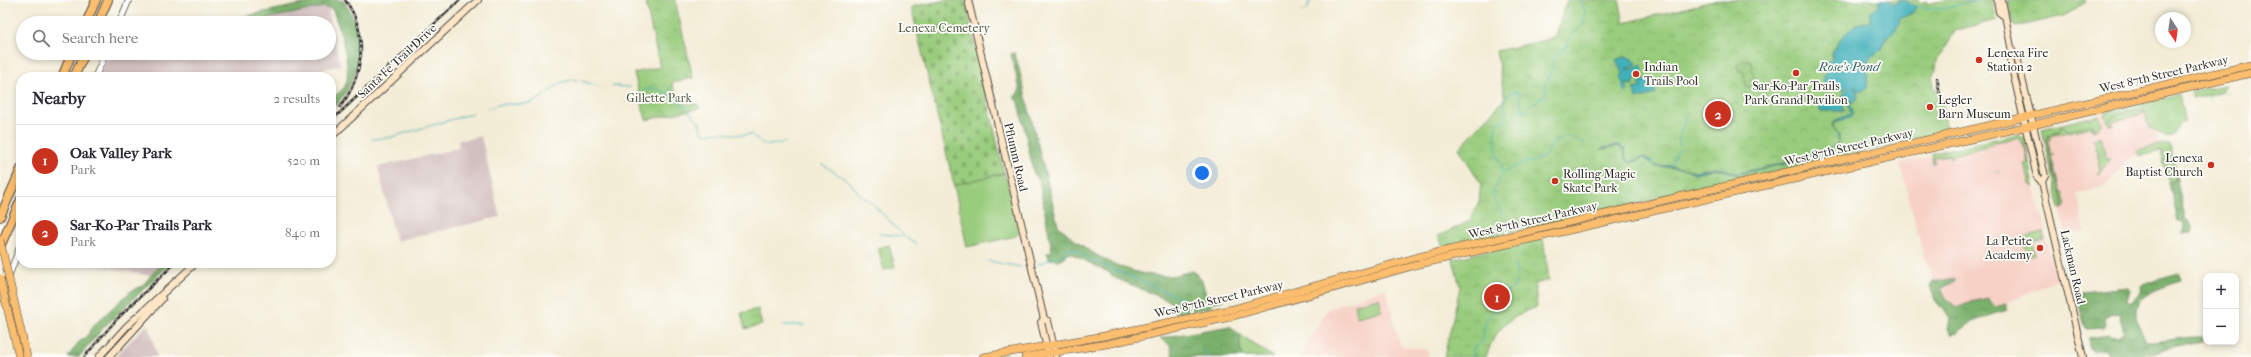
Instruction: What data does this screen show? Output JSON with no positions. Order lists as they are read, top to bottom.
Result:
{
  "streets": {
    "main road": [
      "Santa Fe Trail Drive",
      "West 87th Street Parkway",
      "Pflumm Road",
      "Lackman Road"
    ]
  },
  "crossings": [
    ["West 87th Street Parkway", "Pflumm Road"],
    ["West 87th Street Parkway", "Lackman Road"]
  ],
  "water": ["Rose's Pond"],
  "parks": ["Lenexa Cemetery", "Gillette Park"],
  "places": [
    "Lenexa Fire Station 2",
    "Sar-Ko-Par Trails Park Grand Pavilion",
    "Indian Trails Pool",
    "Legler Barn Museum",
    "Lenexa Baptist Church",
    "Rolling Magic Skate Park",
    "La Petite Academy"
  ],
  "north": "bottom",
  "page": {
    "search": "Search here",
    "heading": ["Nearby", "2 results"],
    "pins": ["2", "1"],
    "list": [
      {
        "mark": "1",
        "name": "Oak Valley Park",
        "note": "Park",
        "value": "520 m"
      },
      {
        "mark": "2",
        "name": "Sar-Ko-Par Trails Park",
        "note": "Park",
        "value": "840 m"
      }
    ],
    "map_buttons": ["+", "−"]
  }
}
